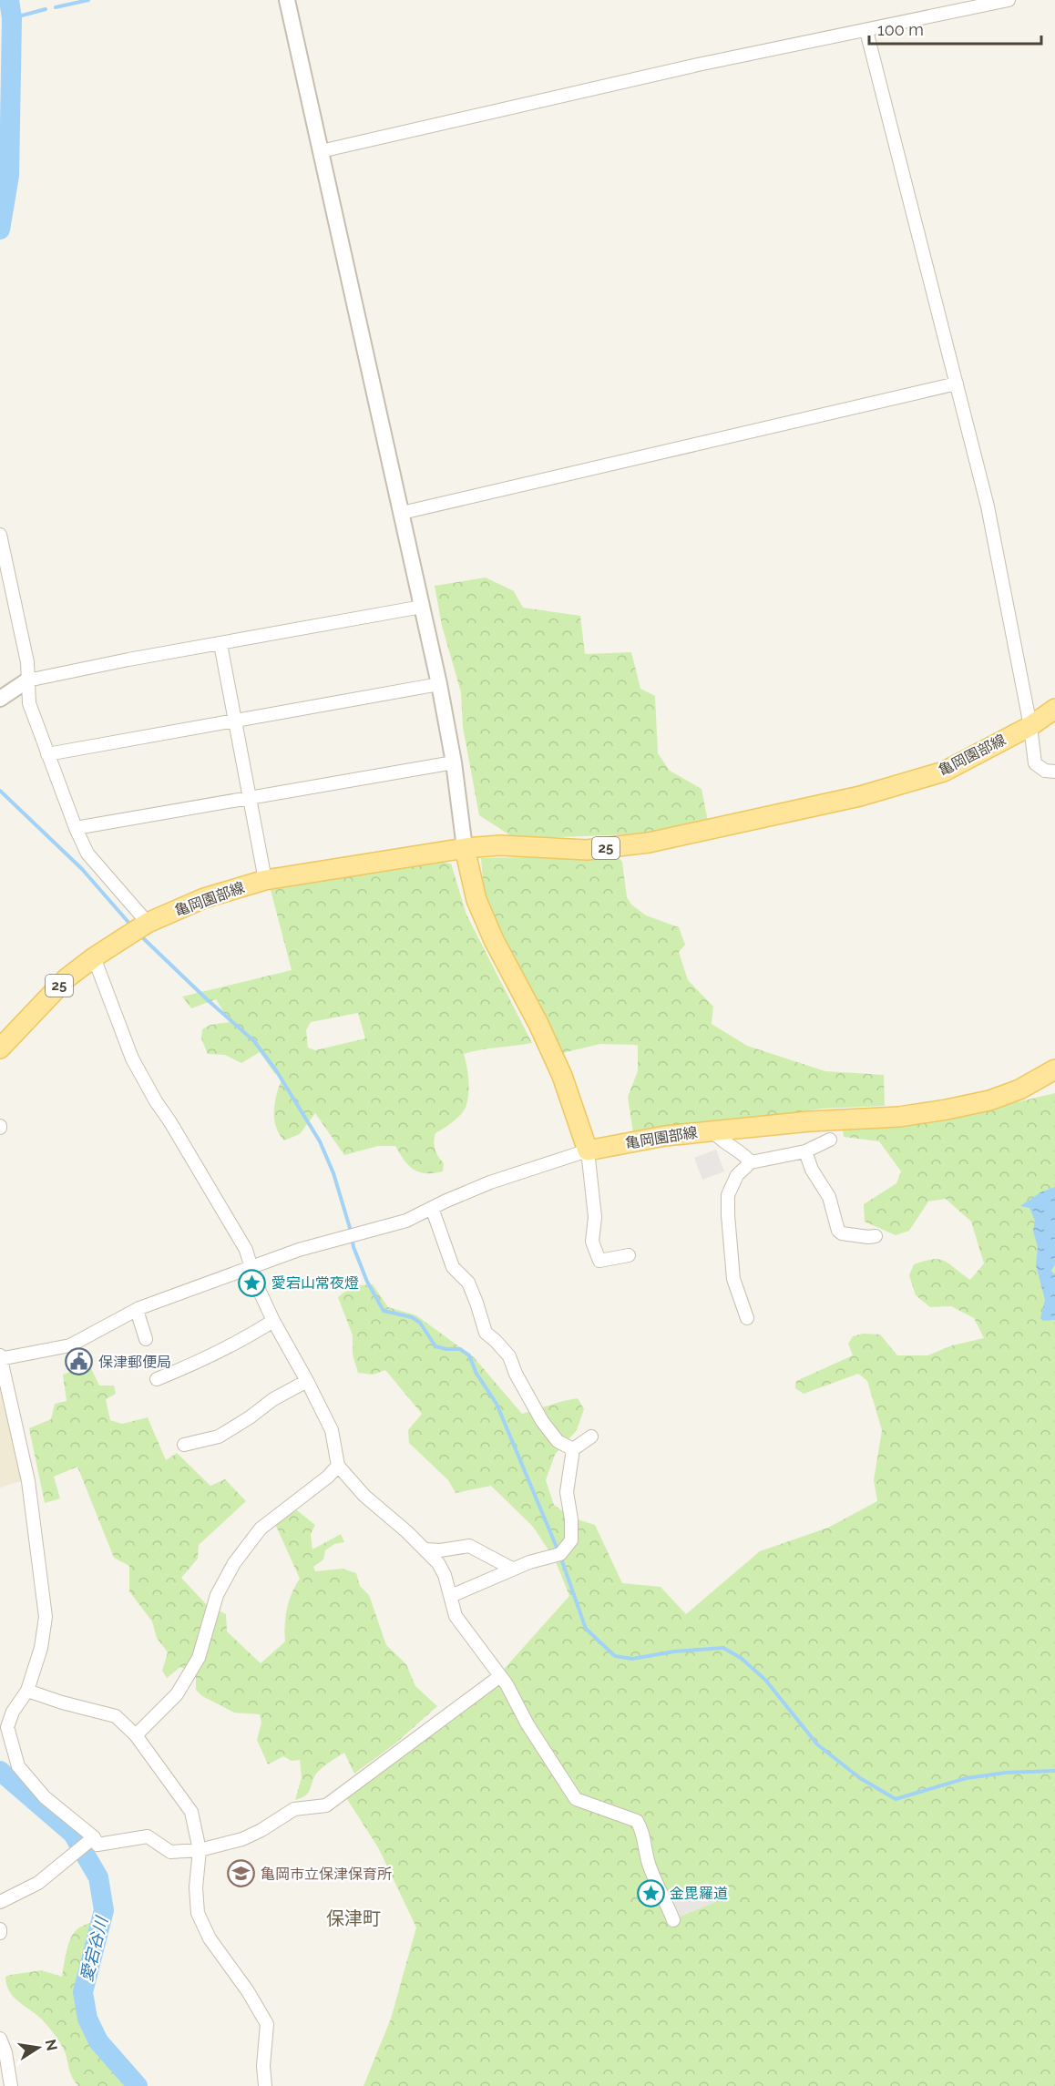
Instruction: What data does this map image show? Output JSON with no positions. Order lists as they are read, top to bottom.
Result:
{
  "streets": {
    "main road": ["亀岡園部線", "25"]
  },
  "districts": ["保津町"],
  "water": ["愛宕谷川"],
  "places": {
    "place": ["愛宕山常夜燈", "金毘羅道"],
    "public building": ["保津郵便局"],
    "school or university": ["亀岡市立保津保育所"]
  },
  "scale_bar": "100 m",
  "north": "right"
}
